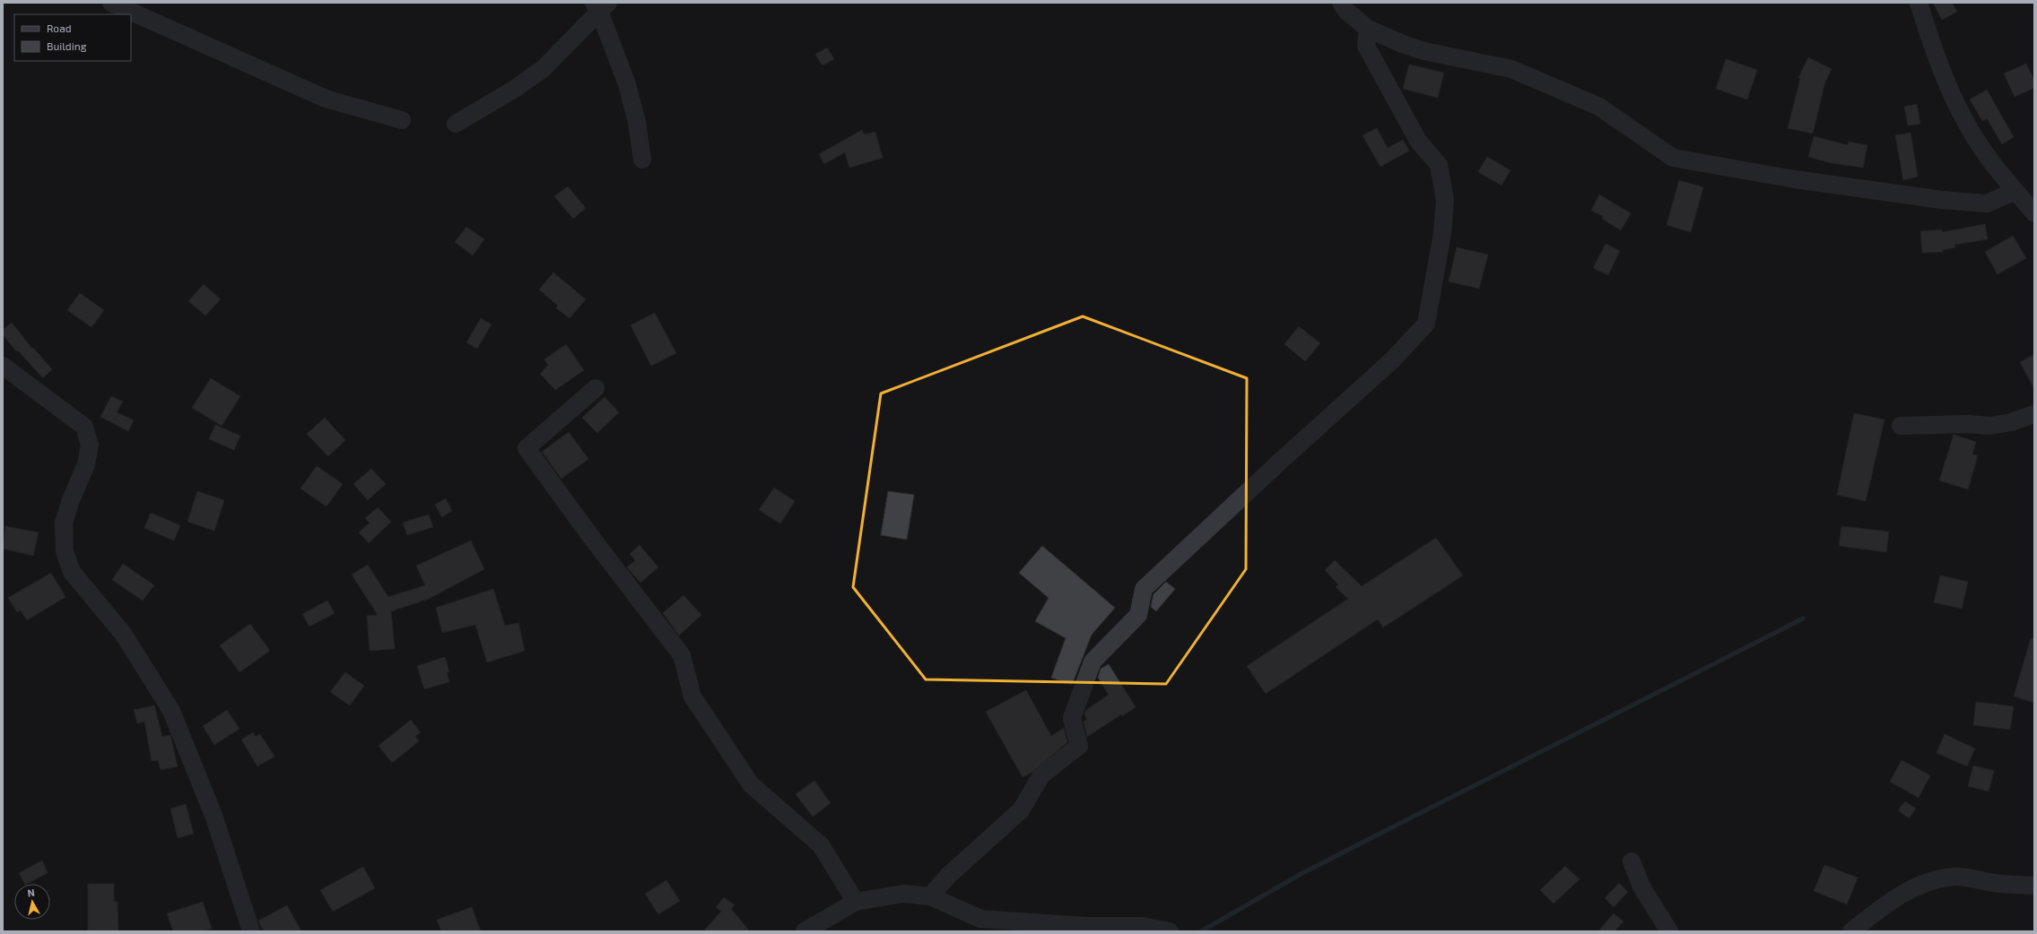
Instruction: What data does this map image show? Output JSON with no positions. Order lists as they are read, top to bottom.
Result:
{
  "legend": ["Road", "Building"],
  "north": "top"
}
